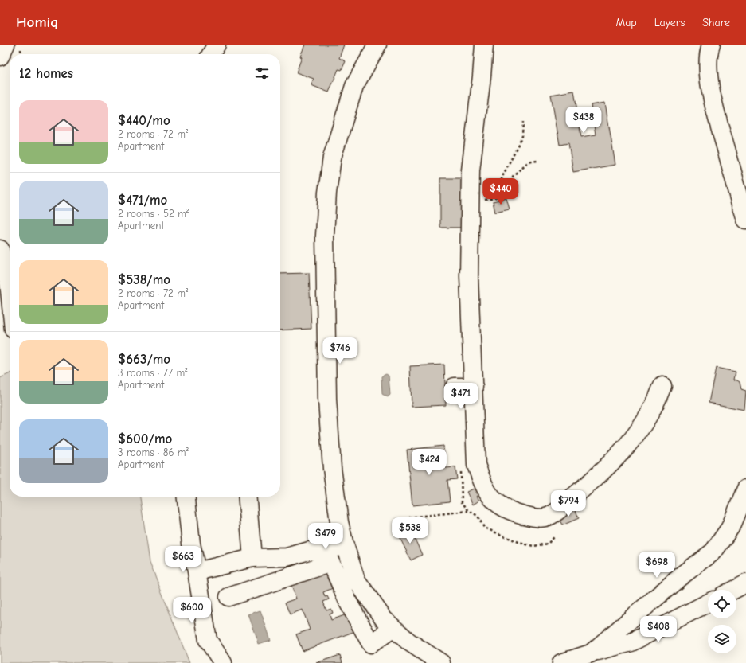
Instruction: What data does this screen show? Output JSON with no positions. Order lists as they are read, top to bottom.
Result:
{
  "page": {
    "header": "Homiq",
    "nav": ["Map", "Layers", "Share"],
    "heading": "12 homes",
    "list": [
      {
        "name": "$440/mo",
        "note": "2 rooms · 72 m² · Apartment"
      },
      {
        "name": "$471/mo",
        "note": "2 rooms · 52 m² · Apartment"
      },
      {
        "name": "$538/mo",
        "note": "2 rooms · 72 m² · Apartment"
      },
      {
        "name": "$663/mo",
        "note": "3 rooms · 77 m² · Apartment"
      },
      {
        "name": "$600/mo",
        "note": "3 rooms · 86 m² · Apartment"
      }
    ],
    "price": [
      "$438",
      "$440",
      "$746",
      "$471",
      "$424",
      "$794",
      "$538",
      "$479",
      "$663",
      "$698",
      "$600",
      "$408"
    ]
  }
}
